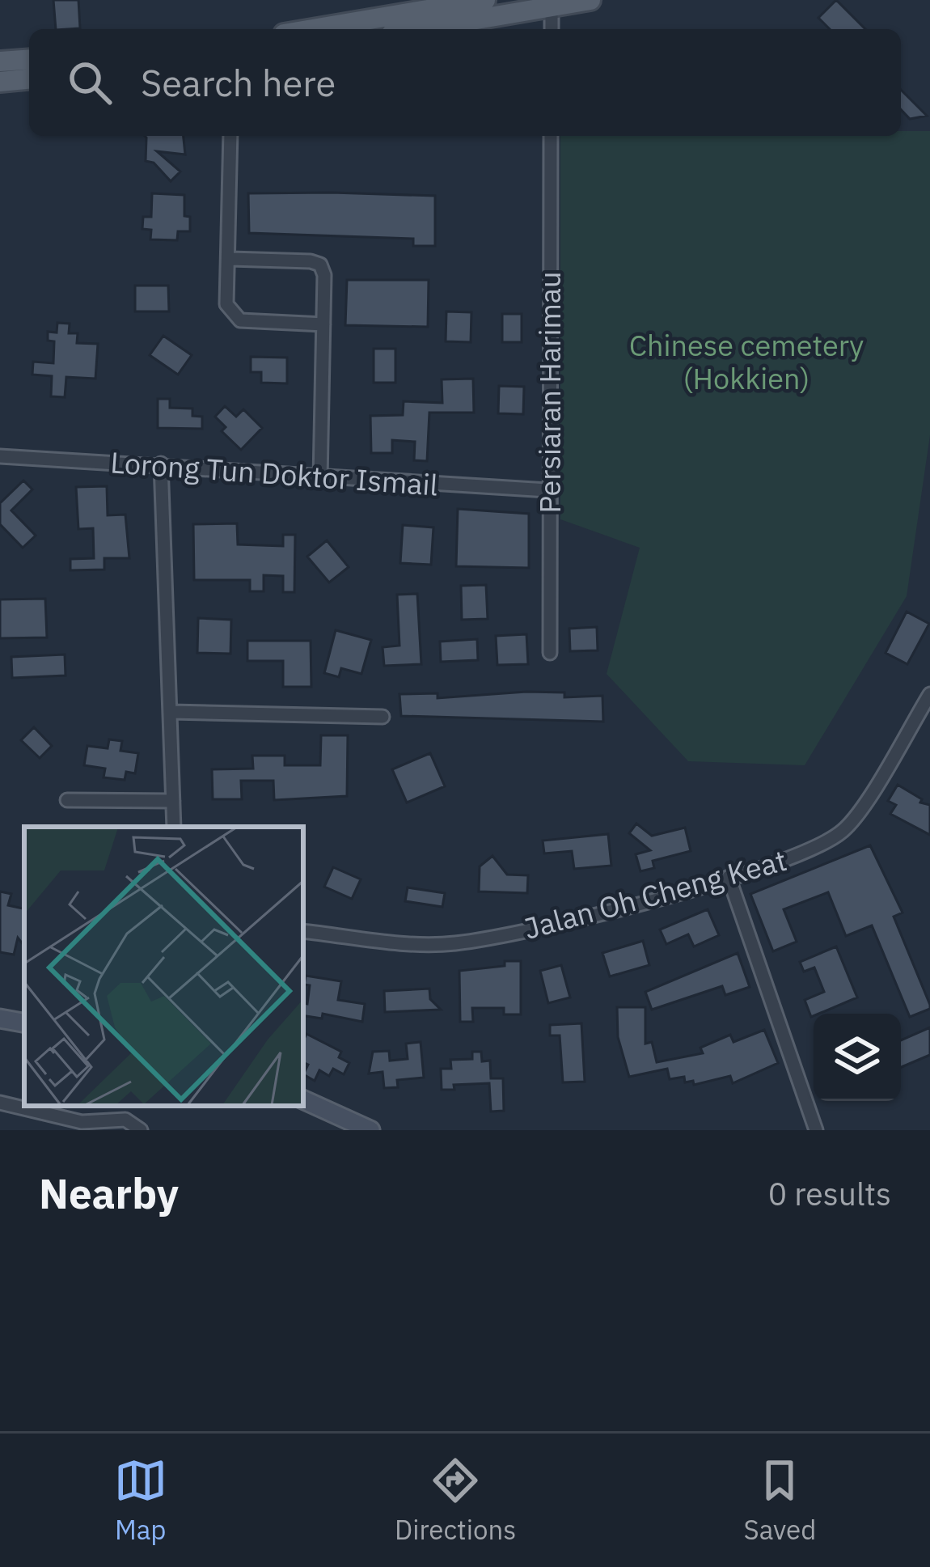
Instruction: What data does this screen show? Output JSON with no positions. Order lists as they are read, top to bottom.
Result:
{
  "streets": {
    "street": ["Persiaran Harimau", "Lorong Tun Doktor Ismail", "Jalan Oh Cheng Keat"]
  },
  "crossings": [
    ["Persiaran Harimau", "Lorong Tun Doktor Ismail"]
  ],
  "parks": ["Chinese cemetery (Hokkien)"],
  "page": {
    "search": "Search here",
    "heading": ["Nearby", "0 results"],
    "nav": ["Map", "Directions", "Saved"]
  }
}
